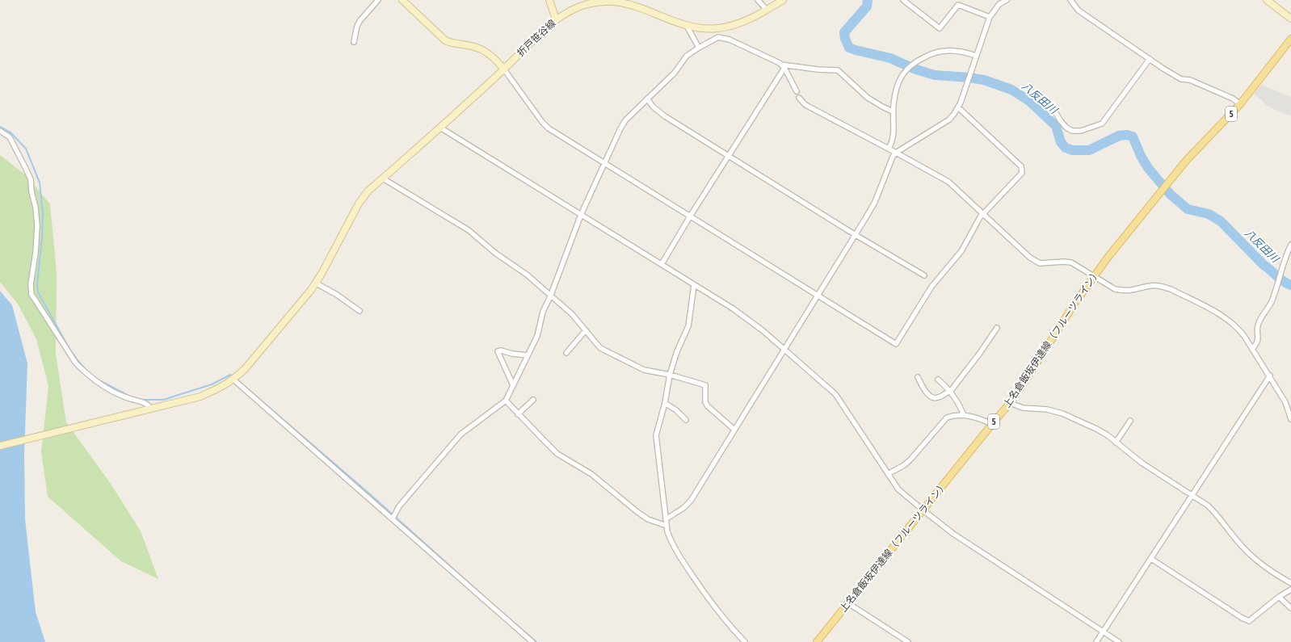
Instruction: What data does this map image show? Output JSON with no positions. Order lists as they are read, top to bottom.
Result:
{
  "streets": {
    "main road": ["5", "上名倉飯坂伊達線（フルーツライン）"],
    "street": ["折戸笹谷線"]
  },
  "water": ["八反田川"]
}
